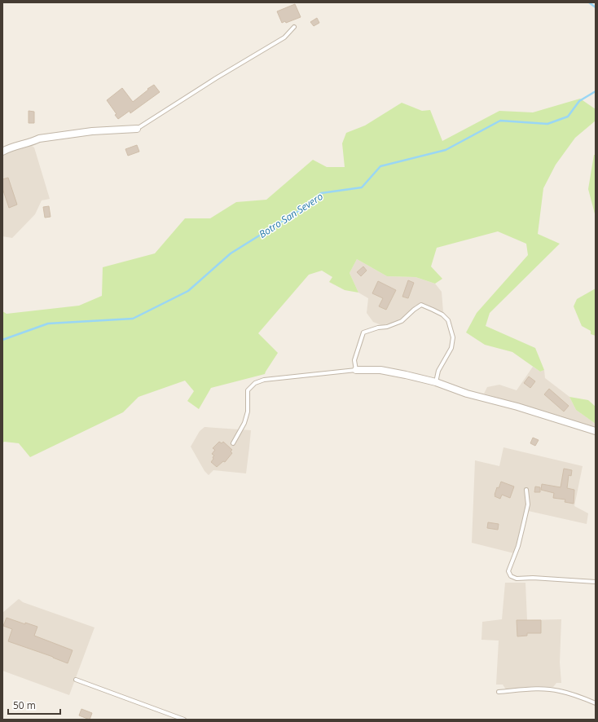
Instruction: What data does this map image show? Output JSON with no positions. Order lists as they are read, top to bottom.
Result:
{
  "water": ["Botro San Severo"],
  "scale_bar": "50 m"
}
